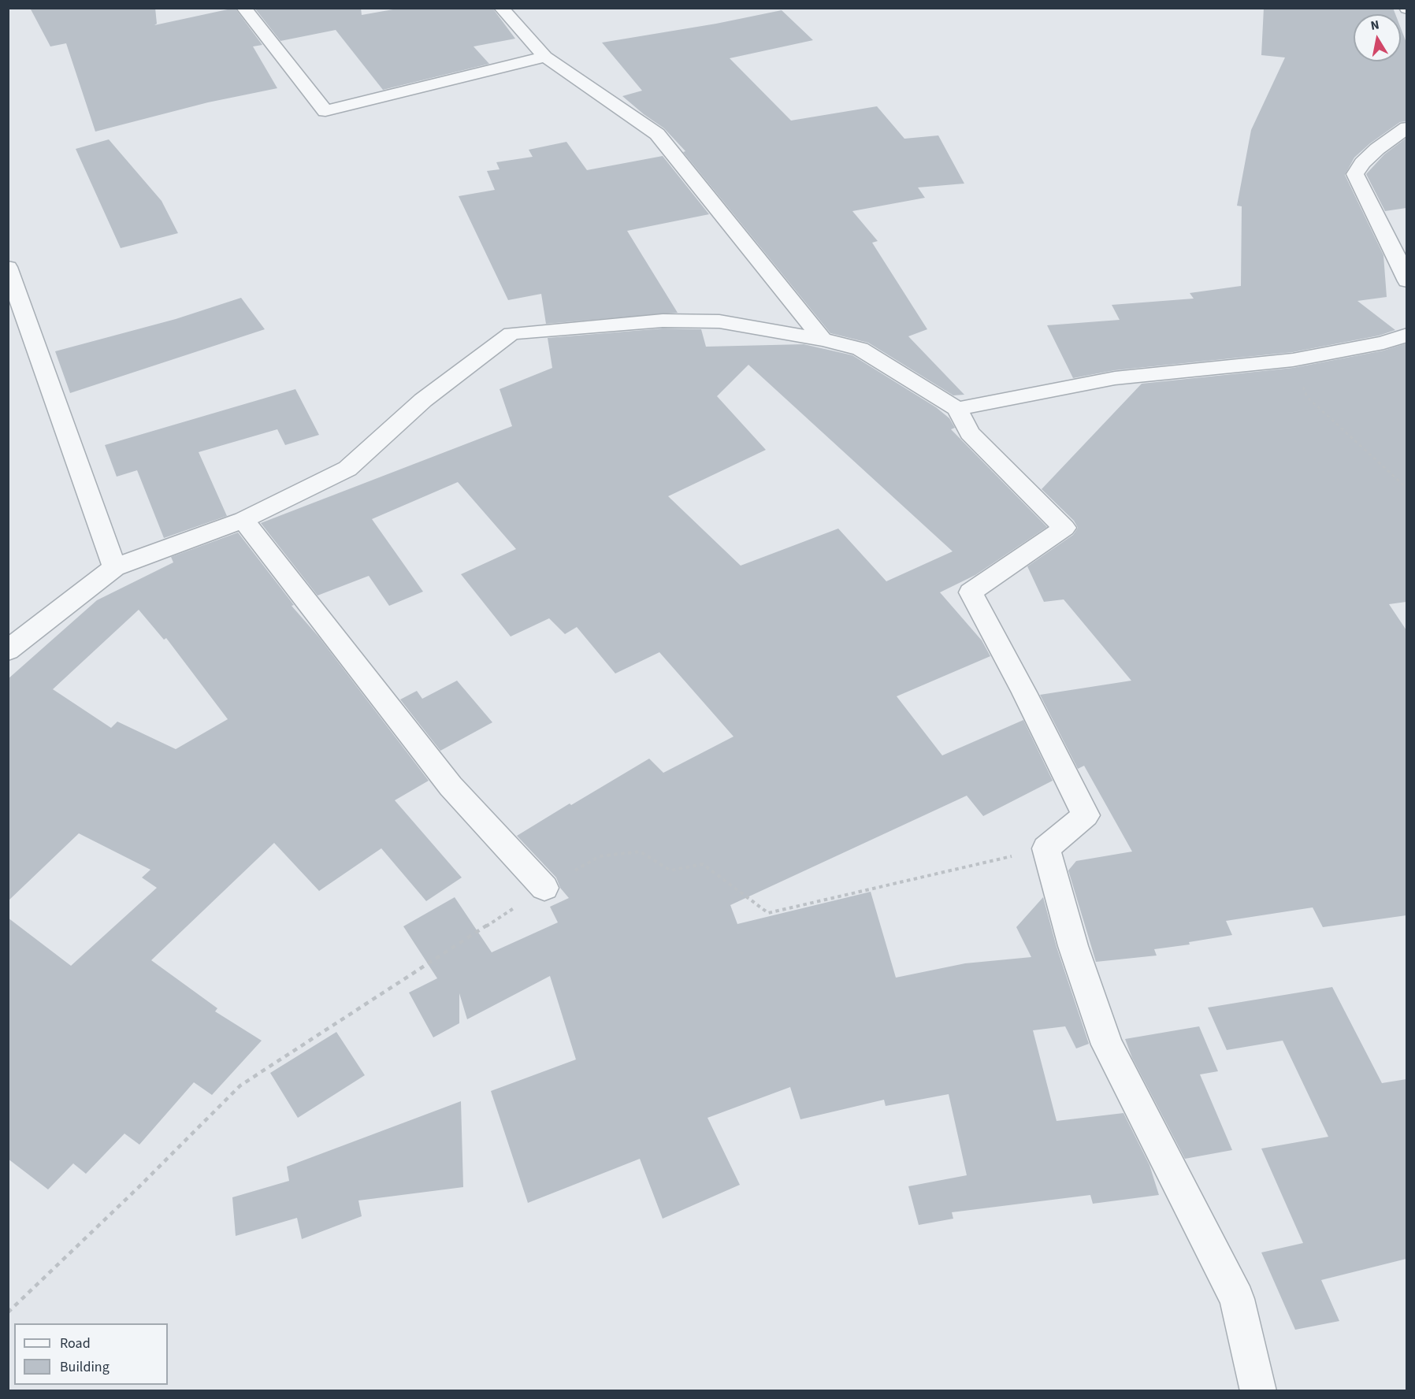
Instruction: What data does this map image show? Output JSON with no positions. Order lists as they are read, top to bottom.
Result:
{
  "legend": ["Road", "Building"],
  "north": "top"
}
